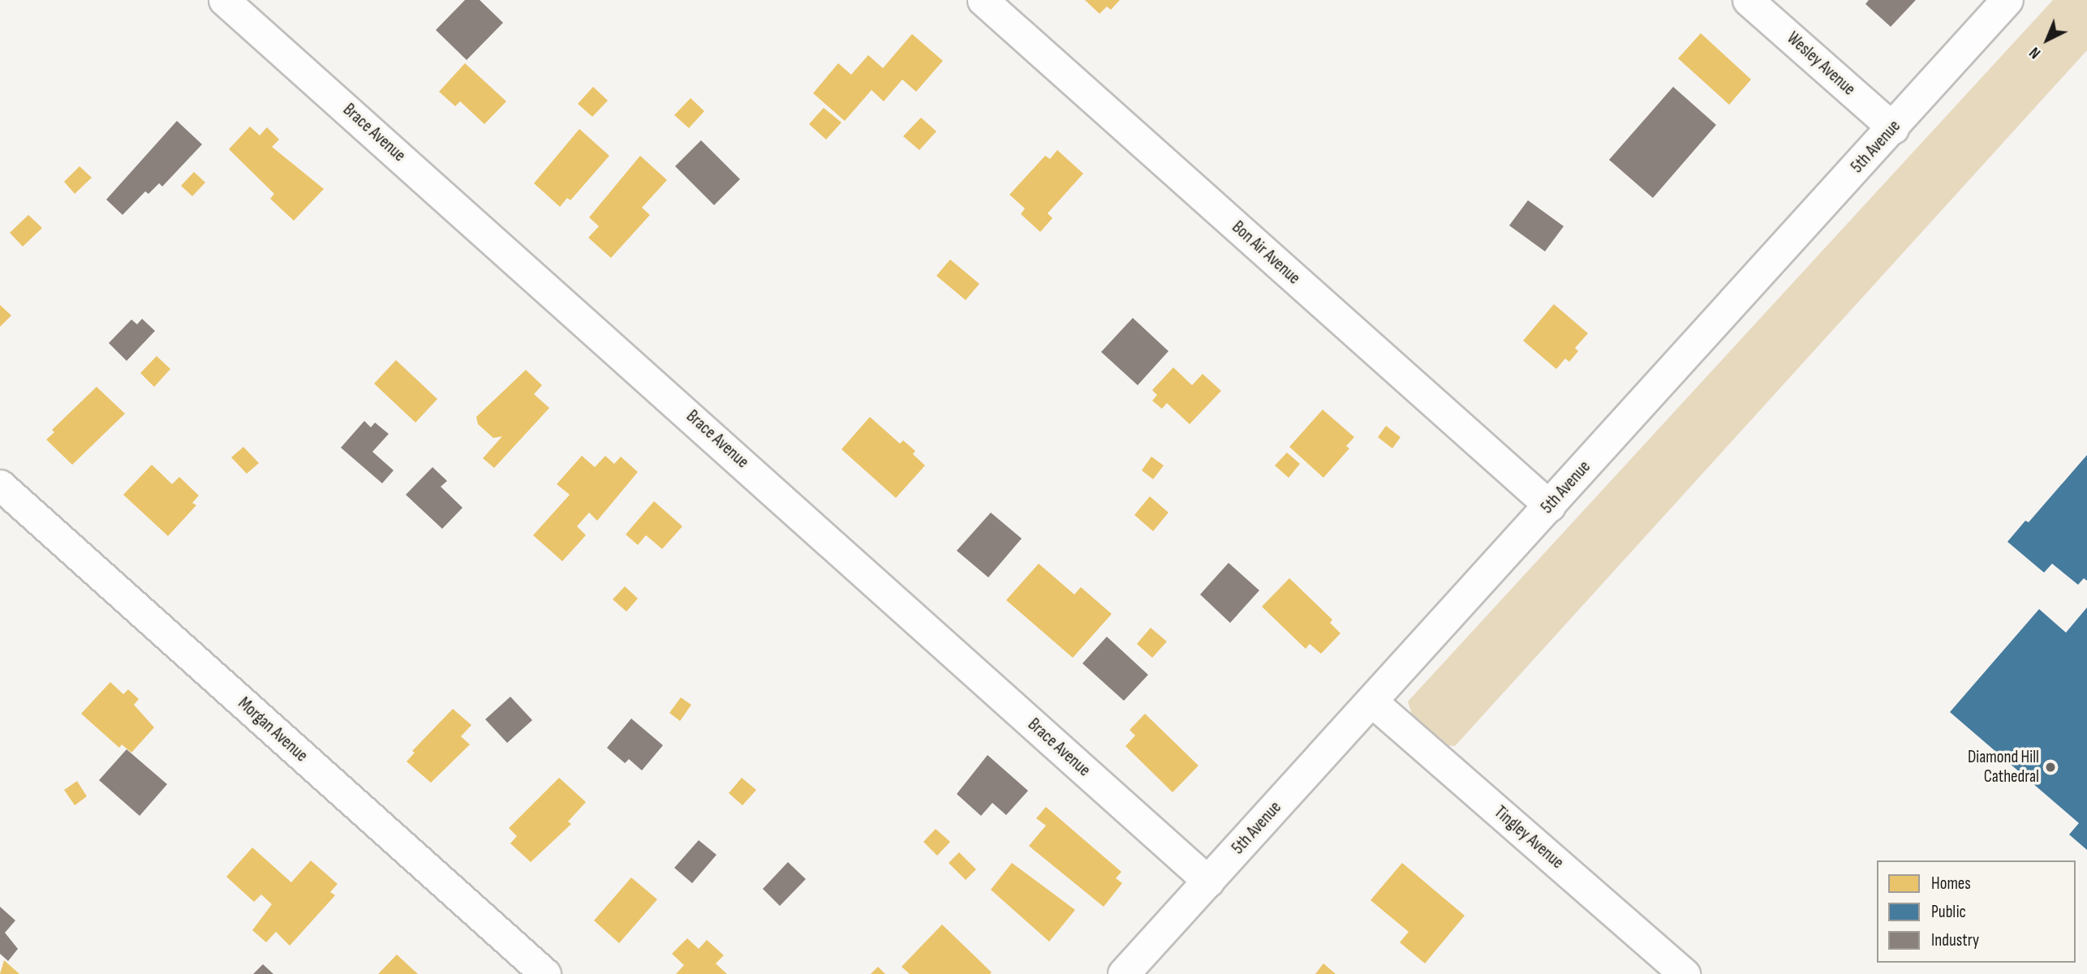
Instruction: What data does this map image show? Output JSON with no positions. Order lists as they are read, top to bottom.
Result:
{
  "streets": {
    "street": [
      "Wesley Avenue",
      "Brace Avenue",
      "5th Avenue",
      "Bon Air Avenue",
      "Morgan Avenue",
      "Tingley Avenue"
    ]
  },
  "crossings": [
    ["Wesley Avenue", "5th Avenue"],
    ["Brace Avenue", "5th Avenue"],
    ["5th Avenue", "Bon Air Avenue"],
    ["5th Avenue", "Tingley Avenue"]
  ],
  "places": ["Diamond Hill Cathedral"],
  "legend": ["Homes", "Public", "Industry"],
  "north": "bottom left"
}
